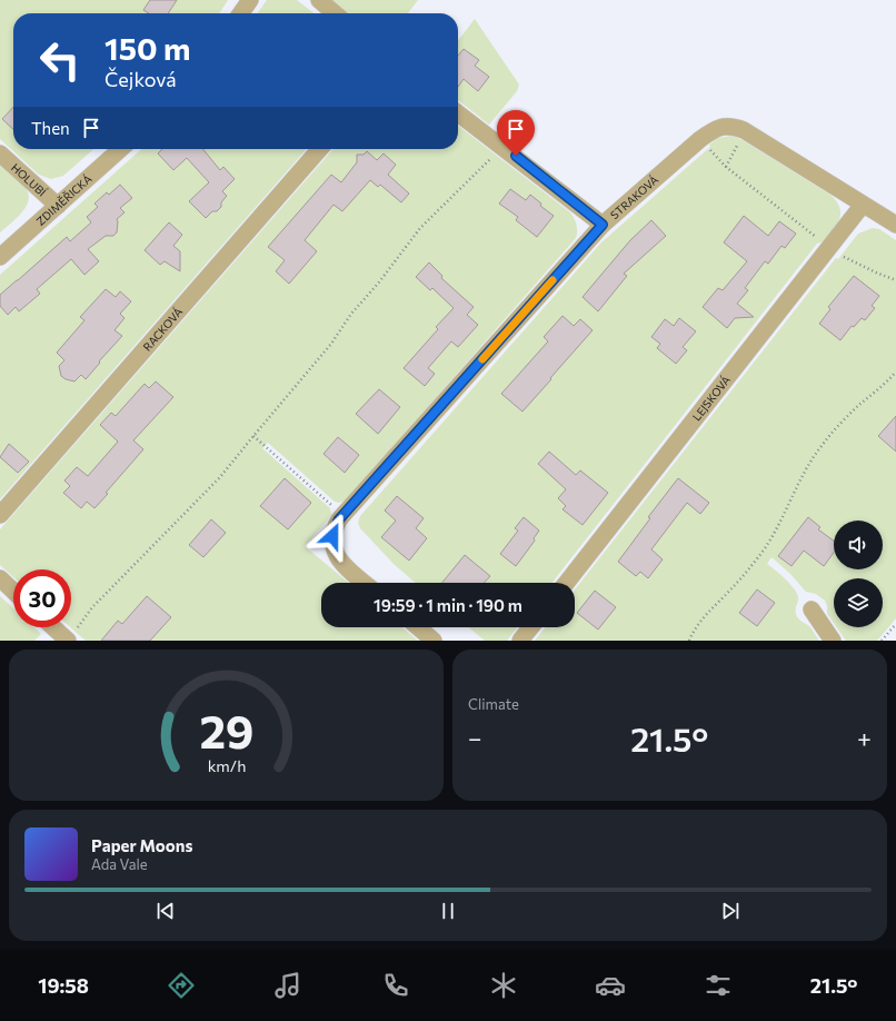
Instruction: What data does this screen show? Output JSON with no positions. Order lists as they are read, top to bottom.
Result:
{
  "streets": {
    "street": [
      "HOLUBÍ",
      "STRAKOVÁ",
      "ZDIMĚŘICKÁ",
      "RACKOVÁ",
      "LEJSKOVÁ"
    ]
  },
  "crossings": [
    ["HOLUBÍ", "ZDIMĚŘICKÁ"],
    ["STRAKOVÁ", "LEJSKOVÁ"]
  ],
  "page": {
    "turn": ["150 m", "Čejková"],
    "then": "Then",
    "limit": "30",
    "trip": "19:59 · 1 min · 190 m",
    "tile": "Climate",
    "heat": ["−", "21.5°", "+"],
    "song": ["Paper Moons", "Ada Vale"],
    "tabs": ["19:58", "21.5°"],
    "gauge": ["29", "km/h"]
  }
}
